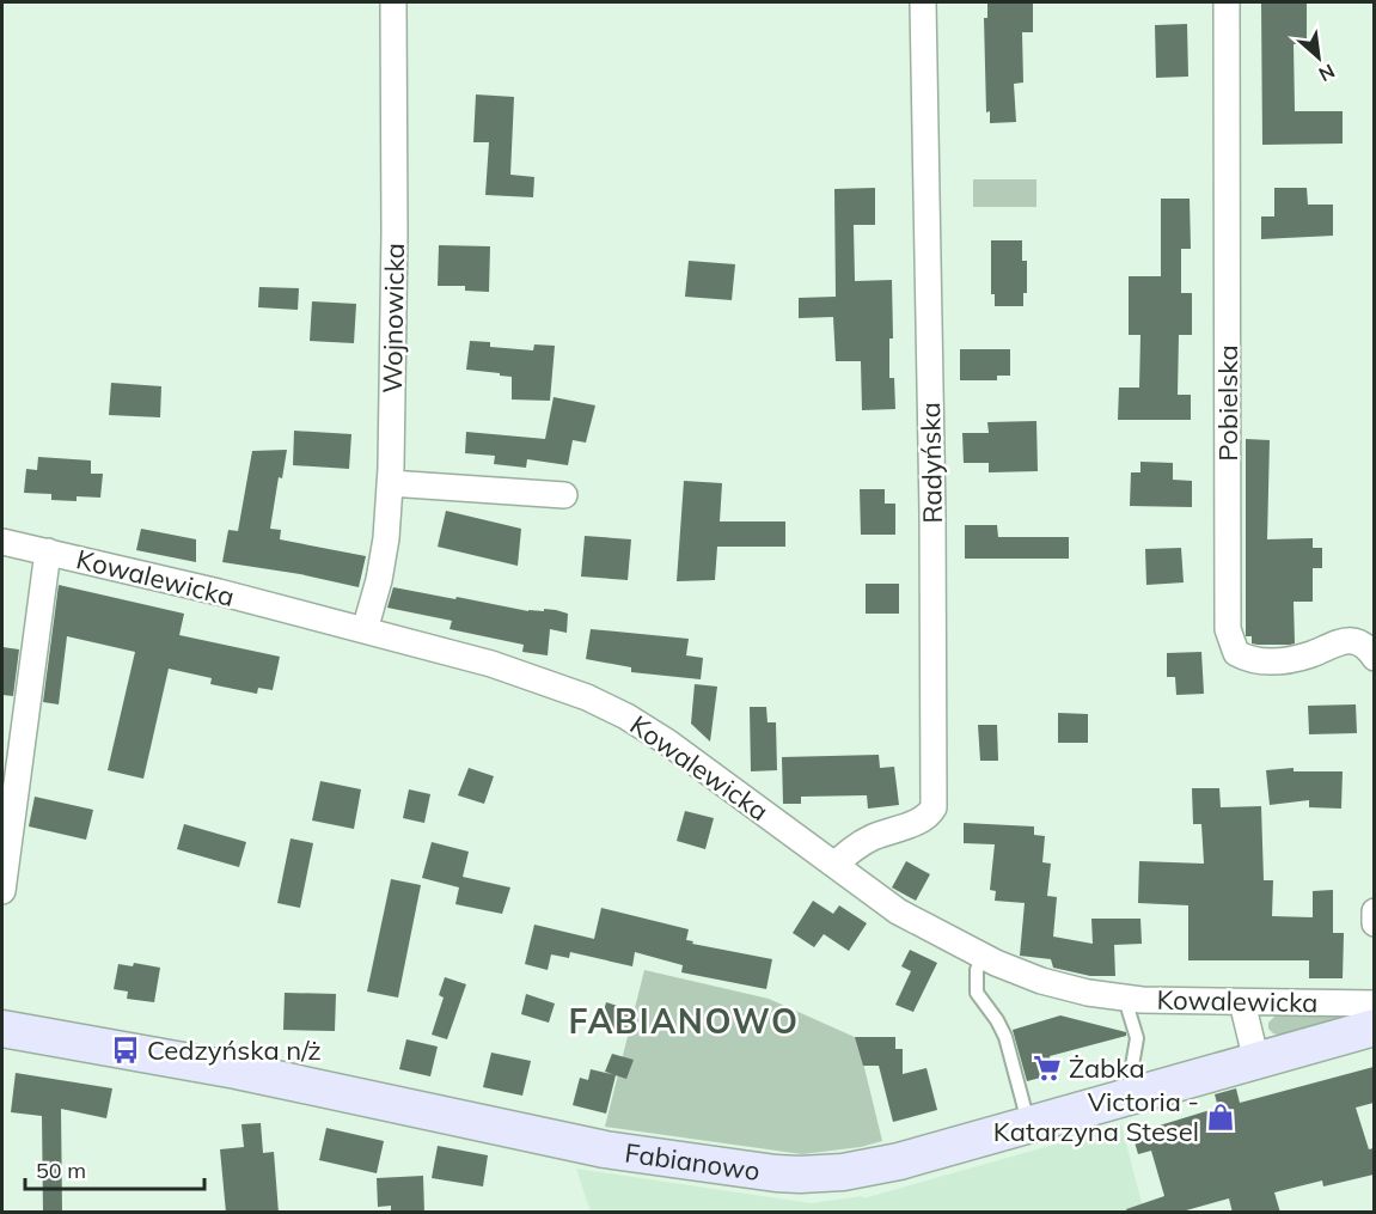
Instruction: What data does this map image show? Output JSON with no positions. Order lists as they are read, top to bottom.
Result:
{
  "streets": {
    "street": [
      "Wojnowicka",
      "Pobielska",
      "Radyńska",
      "Kowalewicka",
      "Fabianowo"
    ]
  },
  "crossings": [
    ["Wojnowicka", "Kowalewicka"],
    ["Radyńska", "Kowalewicka"]
  ],
  "districts": ["FABIANOWO"],
  "places": {
    "bus stop": ["Cedzyńska n/ż"],
    "supermarket": ["Żabka"],
    "shop": ["Victoria - Katarzyna Stesel"]
  },
  "scale_bar": "50 m",
  "north": "bottom right"
}
